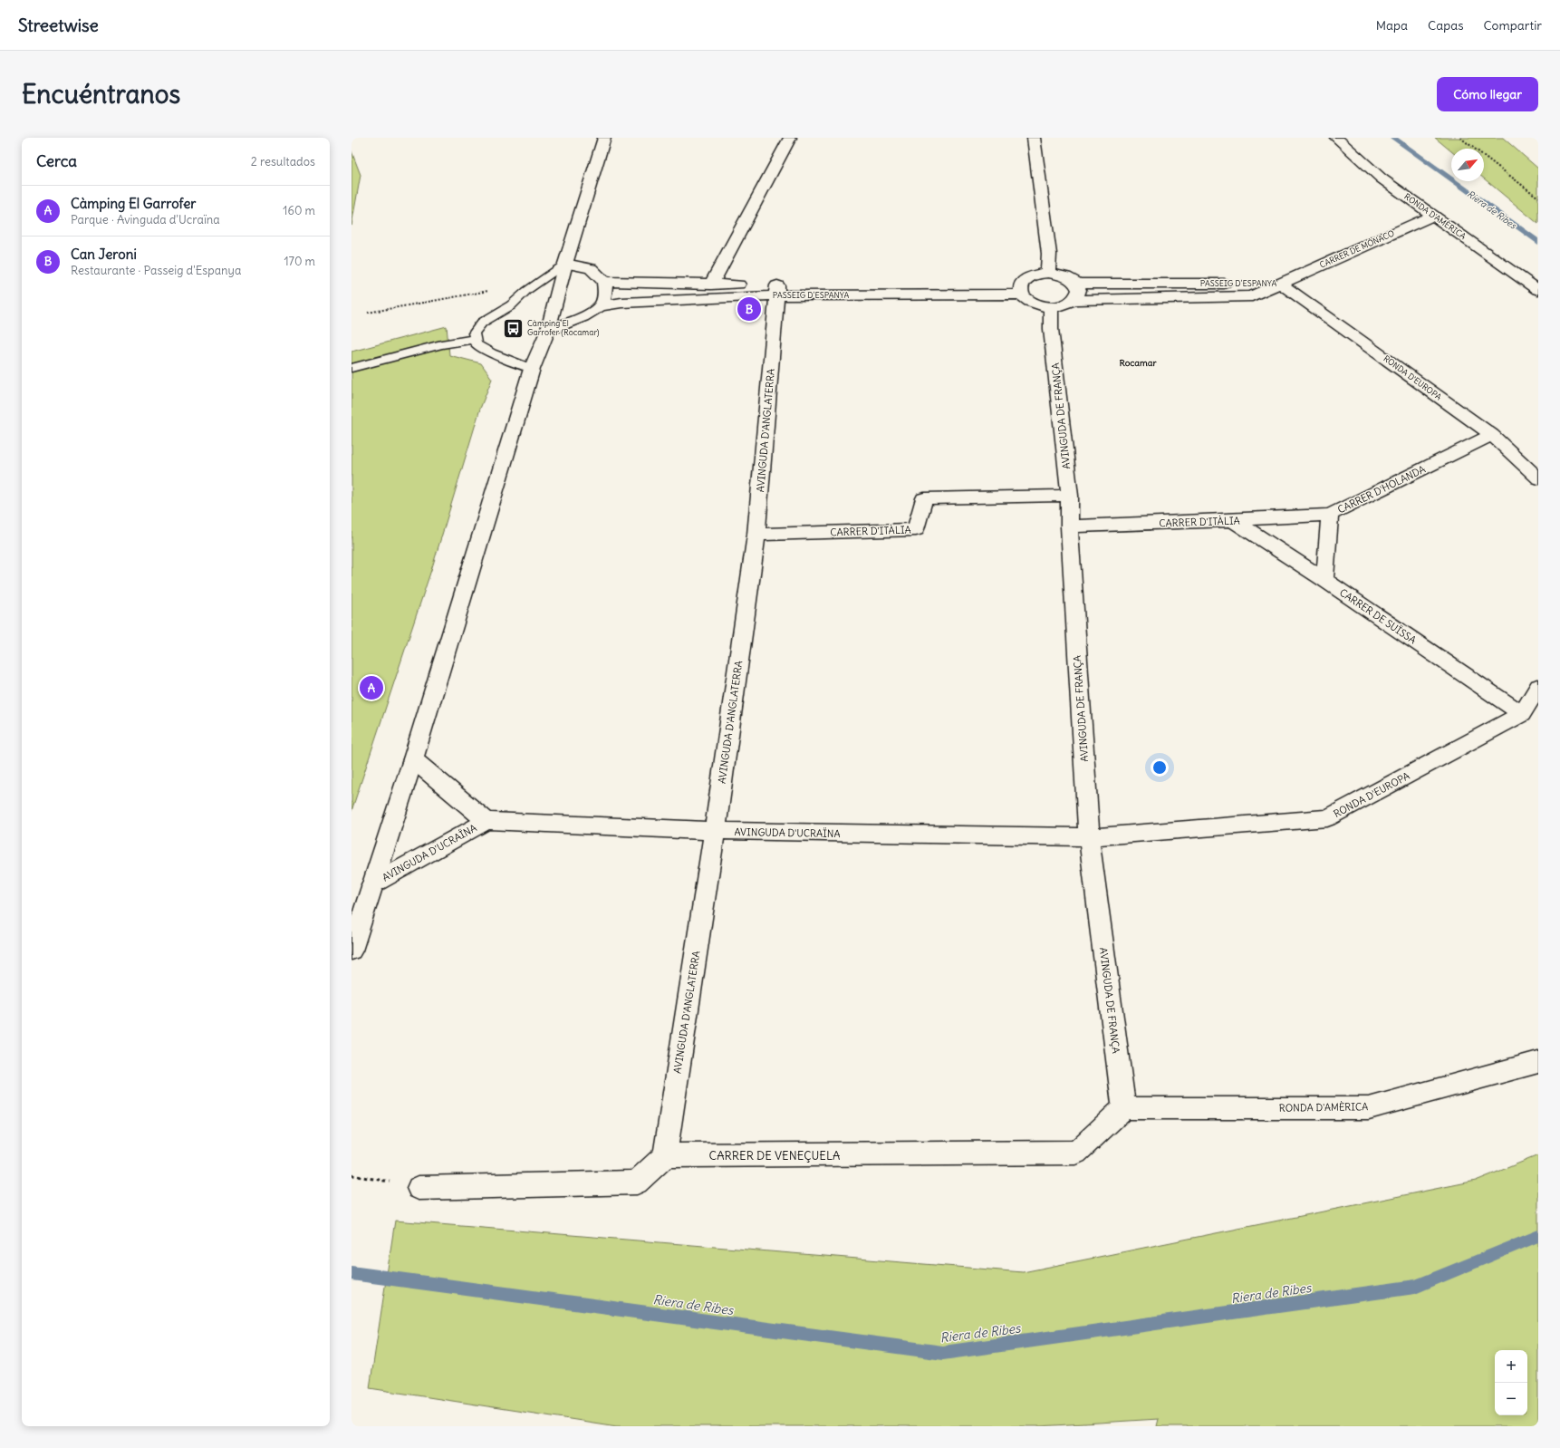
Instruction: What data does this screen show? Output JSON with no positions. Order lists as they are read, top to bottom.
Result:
{
  "streets": {
    "street": [
      "RONDA D'AMÈRICA",
      "CARRER DE MÓNACO",
      "PASSEIG D'ESPANYA",
      "RONDA D'EUROPA",
      "AVINGUDA DE FRANÇA",
      "AVINGUDA D'ANGLATERRA",
      "CARRER D'HOLANDA",
      "CARRER D'ITÀLIA",
      "CARRER DE SUÏSSA",
      "AVINGUDA D'UCRAÏNA",
      "CARRER DE VENEÇUELA"
    ]
  },
  "crossings": [
    ["RONDA D'AMÈRICA", "CARRER DE MÓNACO"],
    ["RONDA D'AMÈRICA", "AVINGUDA DE FRANÇA"],
    ["RONDA D'AMÈRICA", "CARRER DE VENEÇUELA"],
    ["CARRER DE MÓNACO", "PASSEIG D'ESPANYA"],
    ["CARRER DE MÓNACO", "RONDA D'EUROPA"],
    ["PASSEIG D'ESPANYA", "RONDA D'EUROPA"],
    ["PASSEIG D'ESPANYA", "AVINGUDA DE FRANÇA"],
    ["PASSEIG D'ESPANYA", "AVINGUDA D'ANGLATERRA"],
    ["RONDA D'EUROPA", "AVINGUDA DE FRANÇA"],
    ["RONDA D'EUROPA", "CARRER D'HOLANDA"],
    ["RONDA D'EUROPA", "CARRER DE SUÏSSA"],
    ["RONDA D'EUROPA", "AVINGUDA D'UCRAÏNA"],
    ["AVINGUDA DE FRANÇA", "CARRER D'ITÀLIA"],
    ["AVINGUDA DE FRANÇA", "AVINGUDA D'UCRAÏNA"],
    ["AVINGUDA DE FRANÇA", "CARRER DE VENEÇUELA"],
    ["AVINGUDA D'ANGLATERRA", "CARRER D'ITÀLIA"],
    ["AVINGUDA D'ANGLATERRA", "AVINGUDA D'UCRAÏNA"],
    ["AVINGUDA D'ANGLATERRA", "CARRER DE VENEÇUELA"],
    ["CARRER D'HOLANDA", "CARRER D'ITÀLIA"],
    ["CARRER D'HOLANDA", "CARRER DE SUÏSSA"],
    ["CARRER D'ITÀLIA", "CARRER DE SUÏSSA"]
  ],
  "districts": ["Rocamar"],
  "water": ["Riera de Ribes"],
  "places": {
    "bus stop": ["Càmping El Garrofer (Rocamar)"]
  },
  "north": "top right",
  "page": {
    "header": "Streetwise",
    "nav": ["Mapa", "Capas", "Compartir"],
    "buttons": "Cómo llegar",
    "title": "Encuéntranos",
    "heading": ["Cerca", "2 resultados"],
    "list": [
      {
        "mark": "A",
        "name": "Càmping El Garrofer",
        "note": "Parque · Avinguda d'Ucraïna",
        "value": "160 m"
      },
      {
        "mark": "B",
        "name": "Can Jeroni",
        "note": "Restaurante · Passeig d'Espanya",
        "value": "170 m"
      }
    ],
    "pins": ["B", "A"],
    "map_buttons": ["+", "−"]
  }
}
